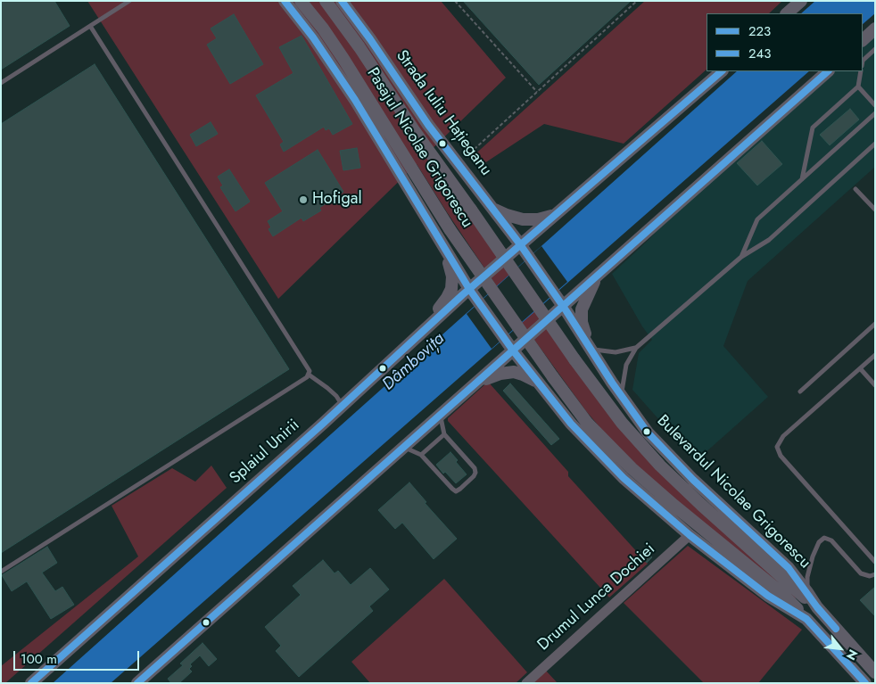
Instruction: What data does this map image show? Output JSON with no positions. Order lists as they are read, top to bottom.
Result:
{
  "streets": {
    "main road": [
      "Strada Iuliu Hațieganu",
      "Pasajul Nicolae Grigorescu",
      "Splaiul Unirii",
      "Bulevardul Nicolae Grigorescu"
    ],
    "street": ["Drumul Lunca Dochiei"]
  },
  "crossings": [
    ["Strada Iuliu Hațieganu", "Splaiul Unirii"],
    ["Strada Iuliu Hațieganu", "Bulevardul Nicolae Grigorescu"],
    ["Pasajul Nicolae Grigorescu", "Bulevardul Nicolae Grigorescu"]
  ],
  "water": ["Dâmbovița"],
  "places": ["Hofigal"],
  "lines": ["transit line 243", "transit line 223"],
  "legend": ["223", "243"],
  "scale_bar": "100 m",
  "north": "bottom right"
}
